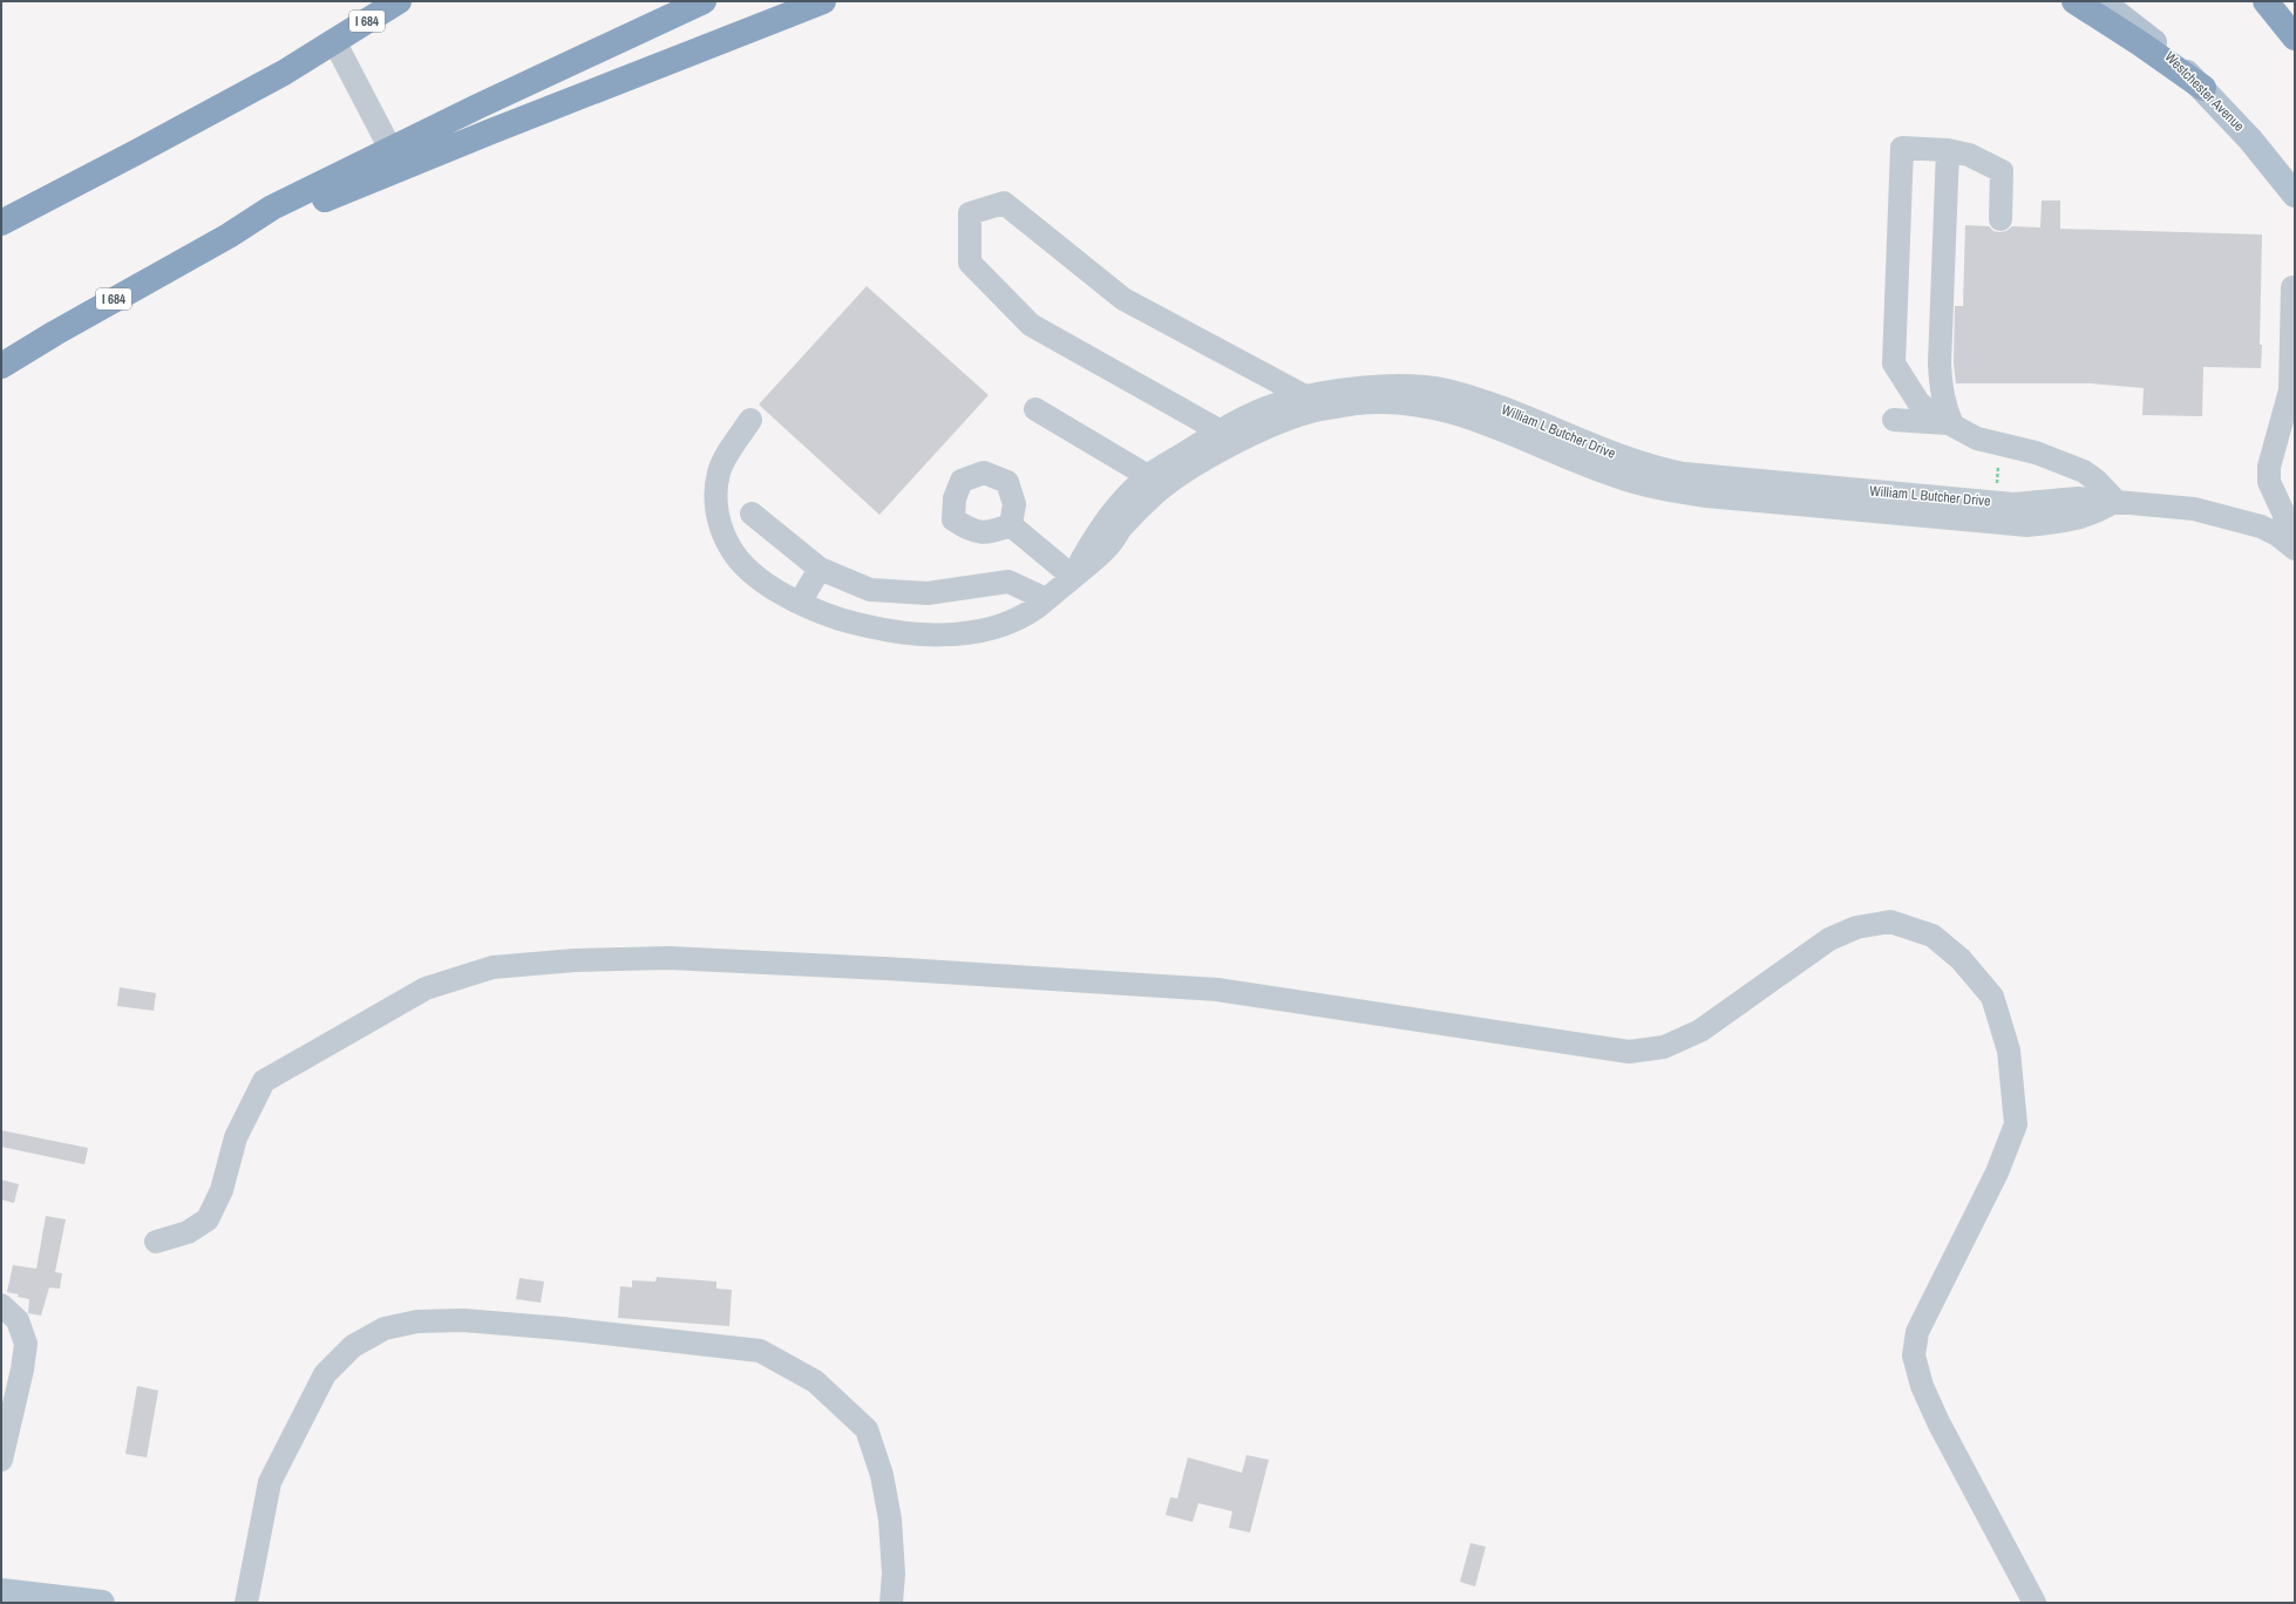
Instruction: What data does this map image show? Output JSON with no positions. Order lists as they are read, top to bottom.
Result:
{
  "streets": {
    "highway": ["I 684"],
    "main road": ["Westchester Avenue"],
    "street": ["William L Butcher Drive"]
  }
}
